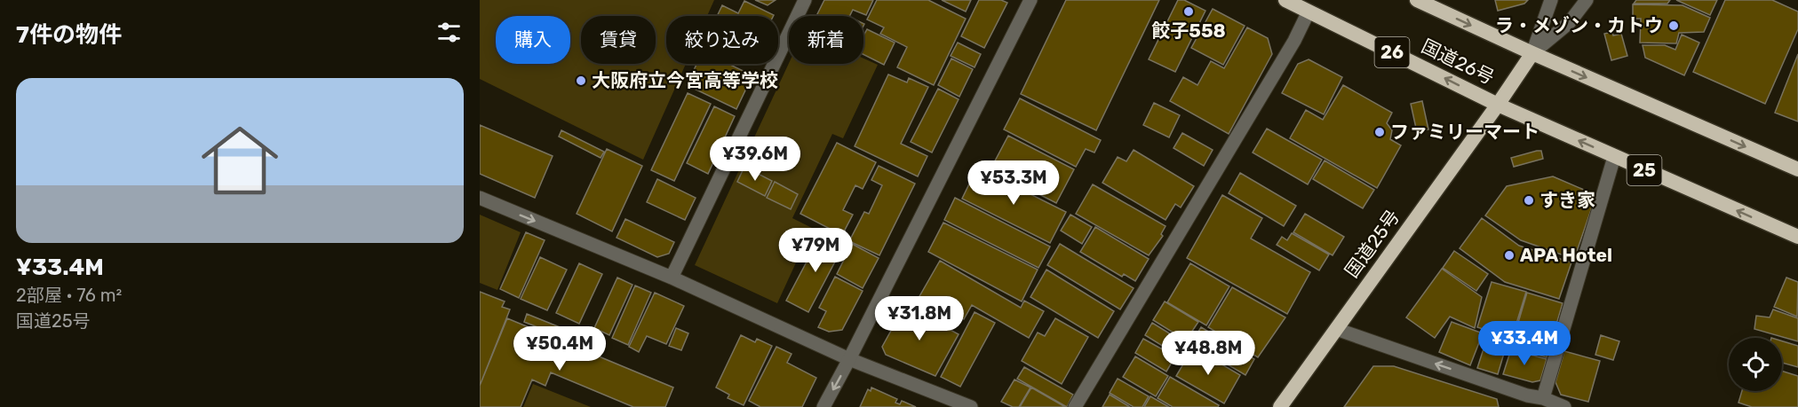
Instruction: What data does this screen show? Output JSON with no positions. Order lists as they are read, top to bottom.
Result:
{
  "streets": {
    "highway": [
      "26",
      "国道26号",
      "25",
      "国道25号"
    ]
  },
  "crossings": [
    ["国道26号", "25"],
    ["国道26号", "国道25号"],
    ["25", "国道25号"]
  ],
  "places": [
    "餃子558",
    "ラ・メゾン・カトウ",
    "大阪府立今宮高等学校",
    "ファミリーマート",
    "すき家",
    "APA Hotel"
  ],
  "page": {
    "heading": "7件の物件",
    "chip": [
      "購入",
      "賃貸",
      "絞り込み",
      "新着"
    ],
    "list": [
      {
        "name": "¥33.4M",
        "note": "2部屋 · 76 m² · 国道25号"
      }
    ],
    "price": [
      "¥39.6M",
      "¥53.3M",
      "¥79M",
      "¥31.8M",
      "¥33.4M",
      "¥50.4M",
      "¥48.8M"
    ]
  }
}
